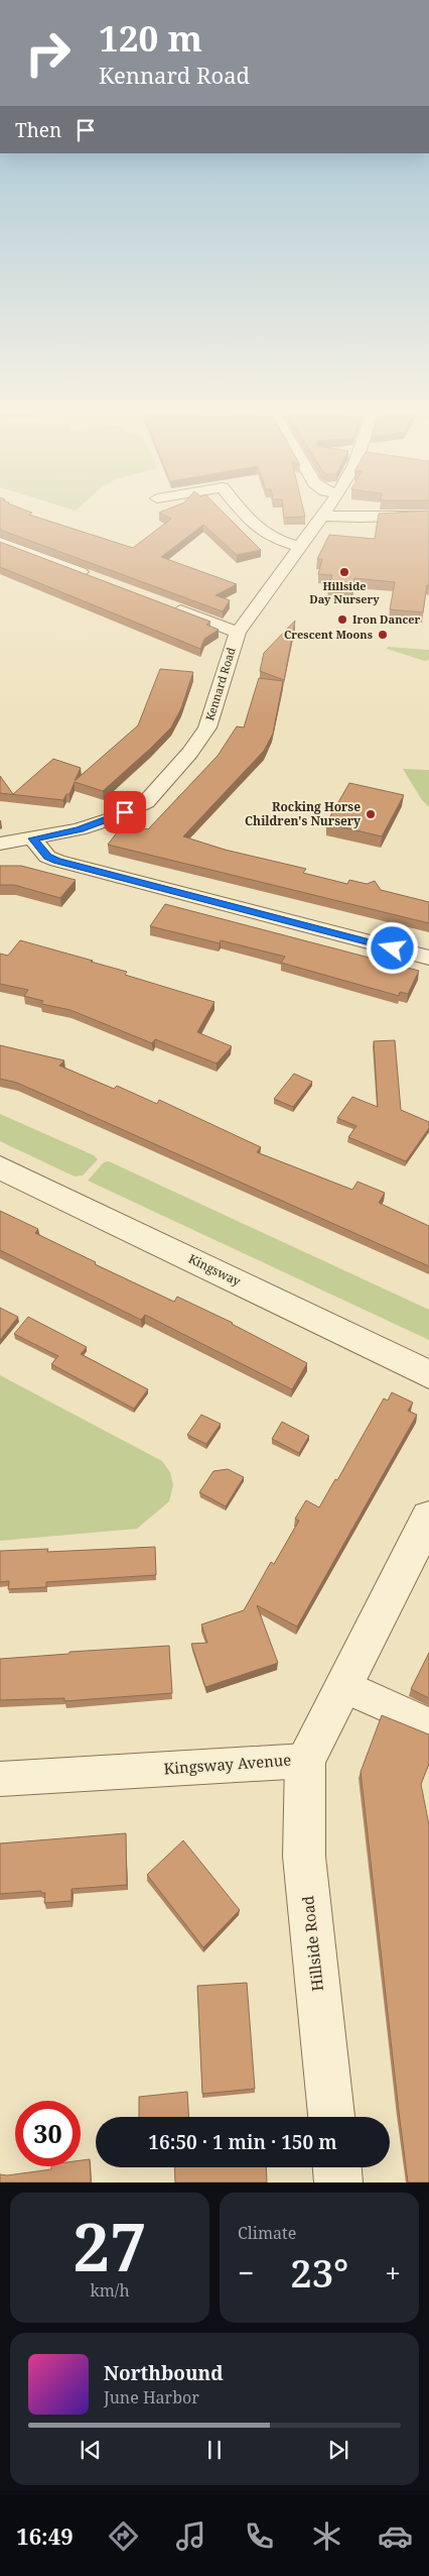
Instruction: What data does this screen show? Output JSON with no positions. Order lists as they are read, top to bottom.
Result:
{
  "streets": {
    "street": [
      "Kennard Road",
      "Kingsway",
      "Kingsway Avenue",
      "Hillside Road"
    ]
  },
  "crossings": [
    ["Kingsway Avenue", "Hillside Road"]
  ],
  "places": [
    "Hillside Day Nursery",
    "Iron Dancer",
    "Crescent Moons",
    "Rocking Horse Children's Nursery"
  ],
  "page": {
    "turn": ["120 m", "Kennard Road"],
    "then": "Then",
    "limit": "30",
    "trip": "16:50 · 1 min · 150 m",
    "tile": [
      ["27", "km/h"],
      "Climate"
    ],
    "heat": ["−", "23°", "+"],
    "song": ["Northbound", "June Harbor"],
    "tabs": "16:49"
  }
}
